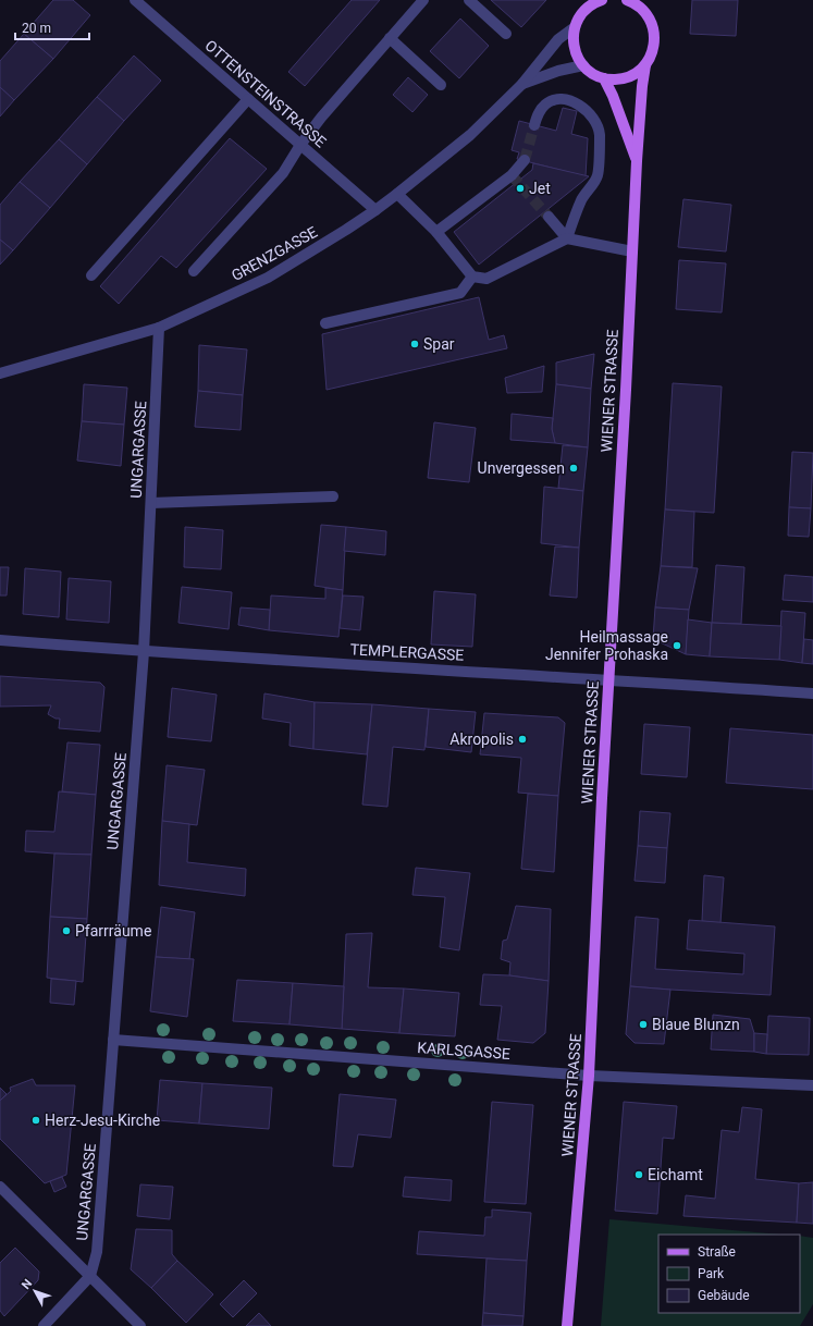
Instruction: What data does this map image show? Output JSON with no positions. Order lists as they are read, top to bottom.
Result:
{
  "streets": {
    "main road": ["WIENER STRASSE"],
    "street": [
      "OTTENSTEINSTRASSE",
      "GRENZGASSE",
      "UNGARGASSE",
      "TEMPLERGASSE",
      "KARLSGASSE"
    ]
  },
  "crossings": [
    ["OTTENSTEINSTRASSE", "GRENZGASSE"],
    ["GRENZGASSE", "UNGARGASSE"],
    ["WIENER STRASSE", "TEMPLERGASSE"],
    ["WIENER STRASSE", "KARLSGASSE"],
    ["UNGARGASSE", "TEMPLERGASSE"],
    ["UNGARGASSE", "KARLSGASSE"]
  ],
  "places": [
    "Jet",
    "Spar",
    "Unvergessen",
    "Heilmassage Jennifer Prohaska",
    "Akropolis",
    "Pfarrräume",
    "Blaue Blunzn",
    "Herz-Jesu-Kirche",
    "Eichamt"
  ],
  "legend": ["Straße", "Park", "Gebäude"],
  "scale_bar": "20 m",
  "north": "top left"
}
